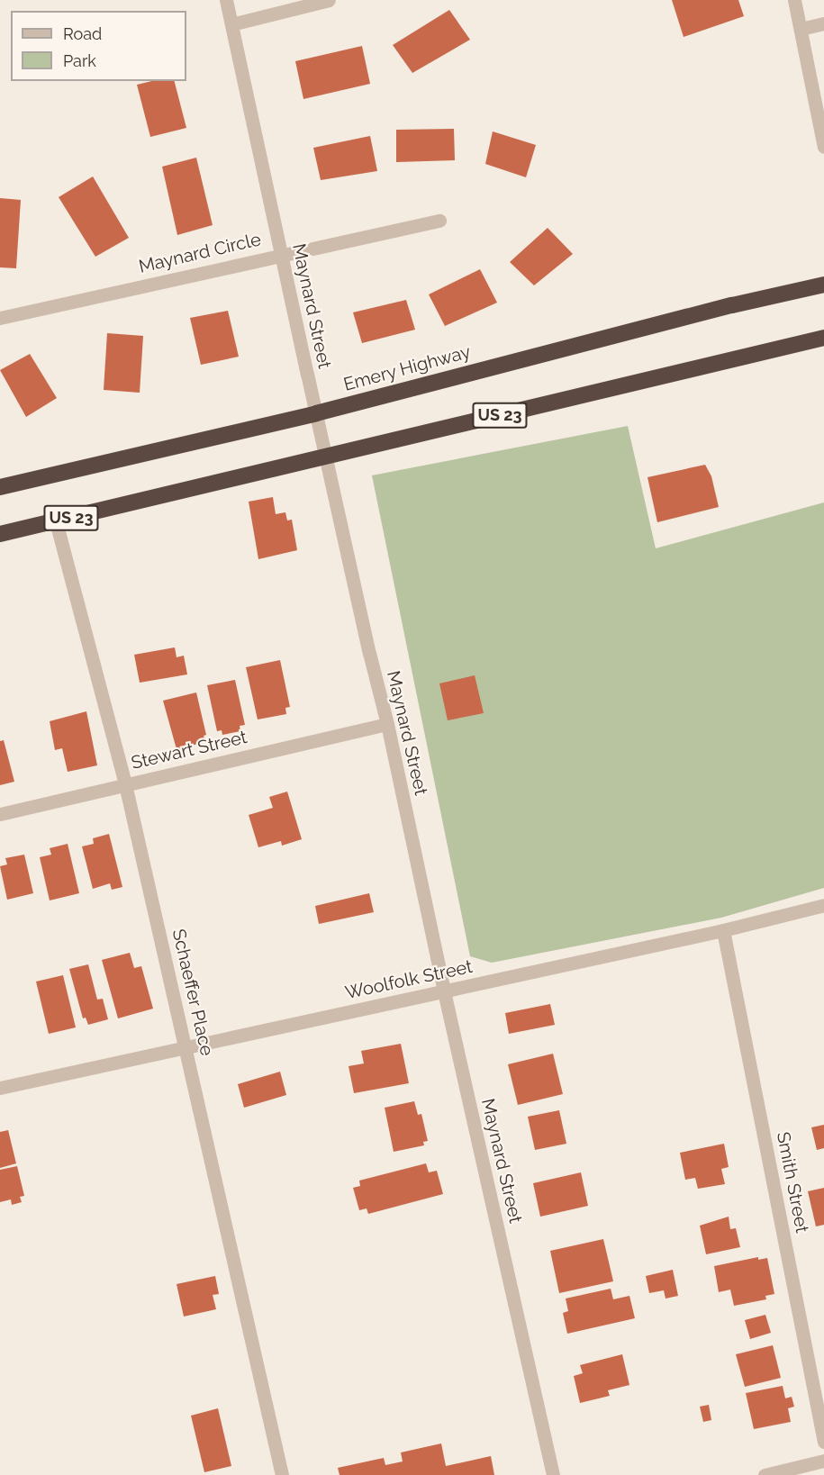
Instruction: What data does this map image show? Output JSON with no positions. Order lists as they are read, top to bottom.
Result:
{
  "streets": {
    "highway": ["Emery Highway", "US 23"],
    "street": [
      "Maynard Circle",
      "Maynard Street",
      "Stewart Street",
      "Woolfolk Street",
      "Schaeffer Place",
      "Smith Street"
    ]
  },
  "crossings": [
    ["Maynard Circle", "Maynard Street"],
    ["Maynard Street", "Emery Highway"],
    ["Maynard Street", "US 23"],
    ["Maynard Street", "Stewart Street"],
    ["Maynard Street", "Woolfolk Street"],
    ["US 23", "Schaeffer Place"],
    ["Stewart Street", "Schaeffer Place"],
    ["Woolfolk Street", "Schaeffer Place"],
    ["Woolfolk Street", "Smith Street"]
  ],
  "legend": ["Road", "Park"]
}
